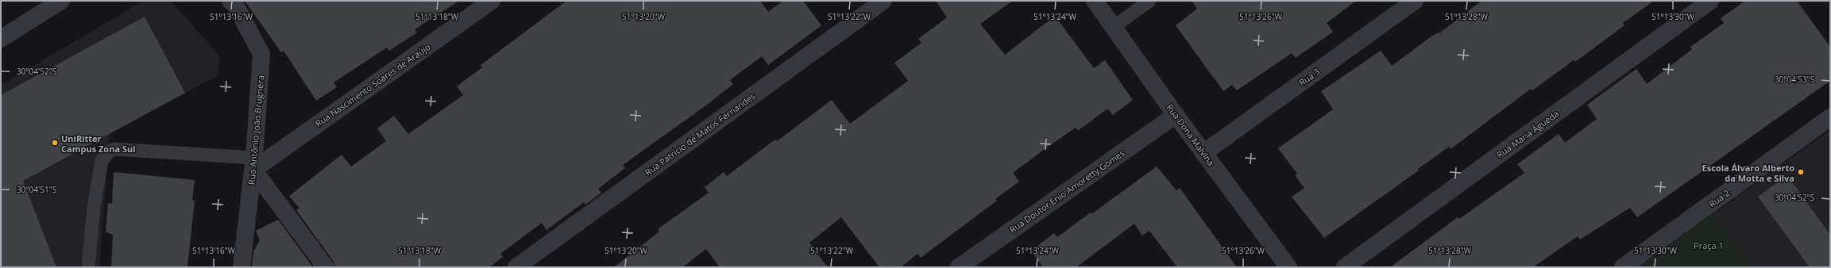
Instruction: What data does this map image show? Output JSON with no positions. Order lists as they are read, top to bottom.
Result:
{
  "streets": {
    "street": [
      "Rua 3",
      "Rua Nascimento Soares de Araújo",
      "Rua Antônio João Brugnera",
      "Rua Patrício de Matos Fernandes",
      "Rua Maria Águeda",
      "Rua Dona Malvina",
      "Rua Doutor Enio Amoretty Gomes",
      "Rua 2"
    ]
  },
  "crossings": [
    ["Rua 3", "Rua Dona Malvina"],
    ["Rua Nascimento Soares de Araújo", "Rua Antônio João Brugnera"],
    ["Rua Dona Malvina", "Rua Doutor Enio Amoretty Gomes"]
  ],
  "parks": ["Praça 1"],
  "places": ["UniRitter Campus Zona Sul", "Escola Álvaro Alberto da Motta e Silva"],
  "coordinates": [
    "51°13'16\"W",
    "51°13'18\"W",
    "51°13'20\"W",
    "51°13'22\"W",
    "51°13'24\"W",
    "51°13'26\"W",
    "51°13'28\"W",
    "51°13'30\"W",
    "30°04'52\"S",
    "30°04'53\"S",
    "30°04'51\"S"
  ]
}
